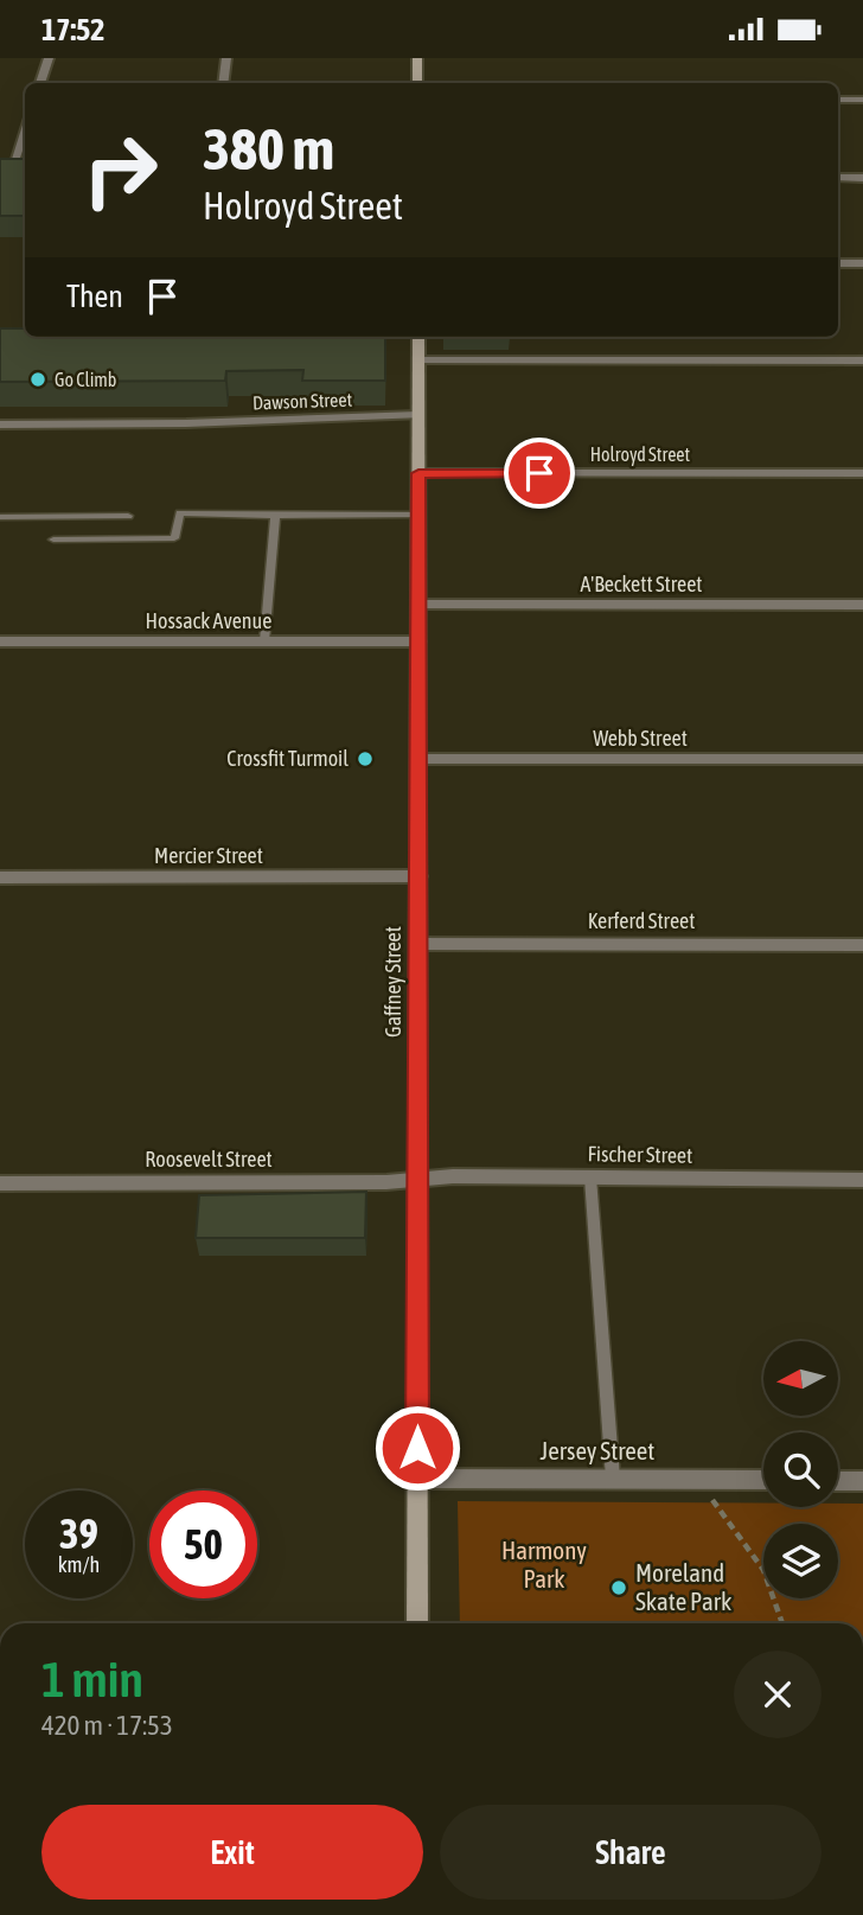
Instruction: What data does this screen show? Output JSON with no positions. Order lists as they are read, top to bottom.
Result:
{
  "streets": {
    "main road": ["Gaffney Street"],
    "street": [
      "Dawson Street",
      "Holroyd Street",
      "A'Beckett Street",
      "Hossack Avenue",
      "Webb Street",
      "Mercier Street",
      "Kerferd Street",
      "Fischer Street",
      "Roosevelt Street",
      "Jersey Street"
    ]
  },
  "crossings": [
    ["Dawson Street", "Gaffney Street"],
    ["Holroyd Street", "Gaffney Street"],
    ["A'Beckett Street", "Gaffney Street"],
    ["Hossack Avenue", "Gaffney Street"],
    ["Webb Street", "Gaffney Street"],
    ["Mercier Street", "Gaffney Street"],
    ["Kerferd Street", "Gaffney Street"],
    ["Gaffney Street", "Fischer Street"],
    ["Gaffney Street", "Roosevelt Street"],
    ["Gaffney Street", "Jersey Street"],
    ["Fischer Street", "Roosevelt Street"]
  ],
  "parks": ["Harmony Park"],
  "places": ["Go Climb", "Crossfit Turmoil", "Moreland Skate Park"],
  "north": "left",
  "page": {
    "status": "17:52",
    "turn": ["380 m", "Holroyd Street"],
    "then": "Then",
    "speed": "39 km/h",
    "limit": "50",
    "heading": ["1 min", "420 m · 17:53"],
    "buttons": ["Exit", "Share"]
  }
}
